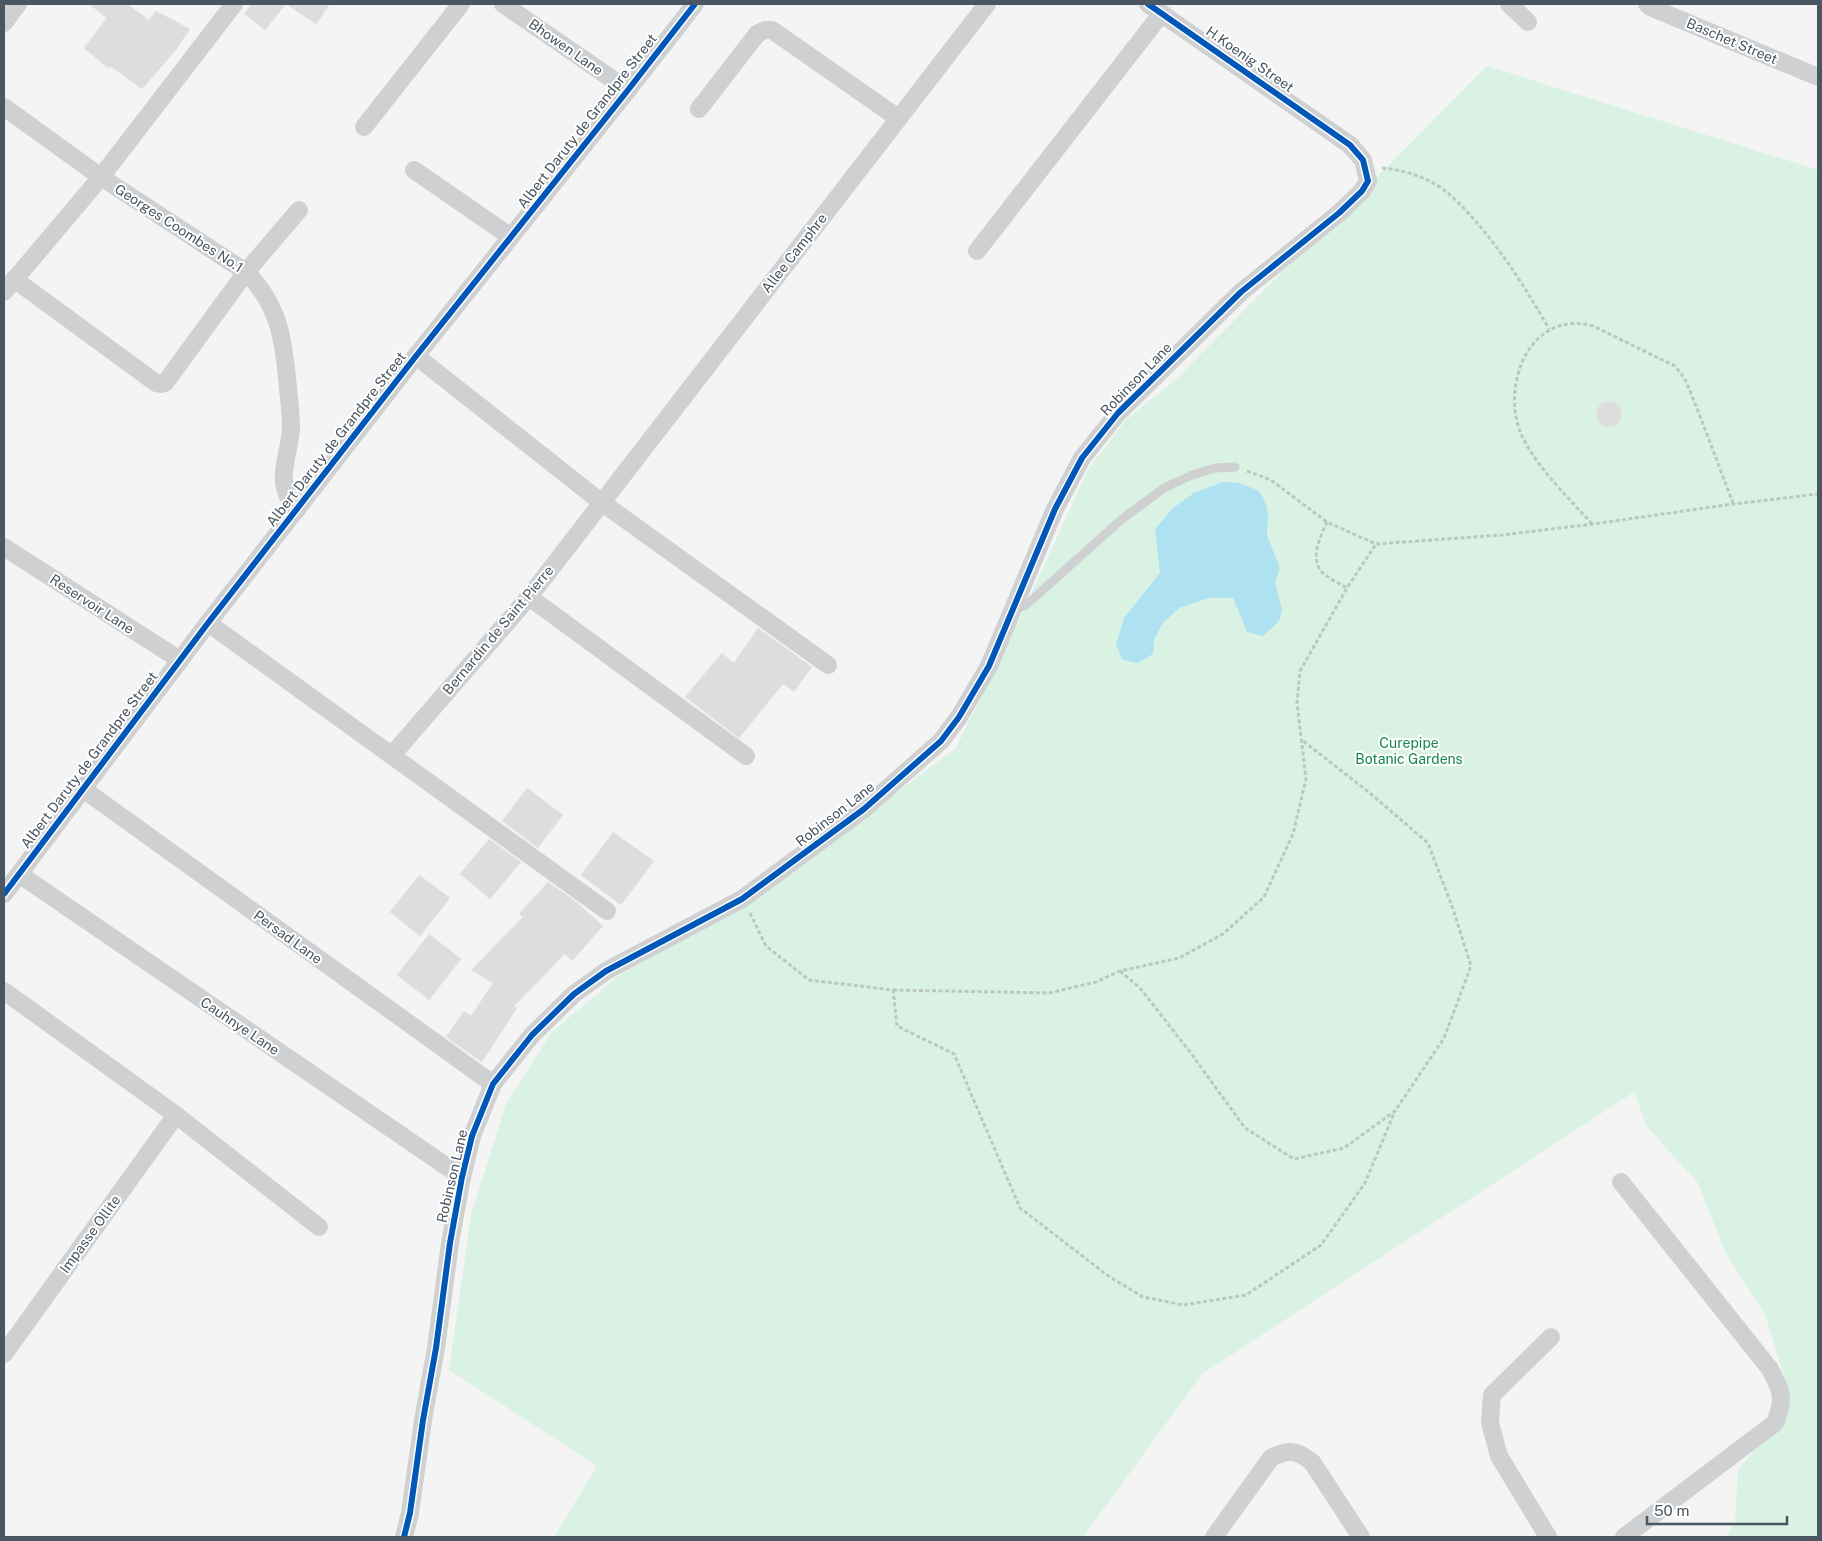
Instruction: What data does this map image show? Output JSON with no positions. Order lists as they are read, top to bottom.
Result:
{
  "streets": {
    "street": [
      "Baschet Street",
      "Bhowen Lane",
      "H.Koenig Street",
      "Albert Daruty de Grandpre Street",
      "Georges Coombes No.1",
      "Allee Camphre",
      "Robinson Lane",
      "Reservoir Lane",
      "Bernardin de Saint Pierre",
      "Persad Lane",
      "Cauhnye Lane",
      "Impasse Ollite"
    ]
  },
  "crossings": [
    ["Bhowen Lane", "Albert Daruty de Grandpre Street"],
    ["H.Koenig Street", "Robinson Lane"],
    ["Albert Daruty de Grandpre Street", "Georges Coombes No.1"],
    ["Albert Daruty de Grandpre Street", "Reservoir Lane"],
    ["Albert Daruty de Grandpre Street", "Persad Lane"],
    ["Albert Daruty de Grandpre Street", "Cauhnye Lane"],
    ["Allee Camphre", "Bernardin de Saint Pierre"],
    ["Robinson Lane", "Persad Lane"],
    ["Robinson Lane", "Cauhnye Lane"]
  ],
  "parks": ["Curepipe Botanic Gardens"],
  "scale_bar": "50 m"
}
